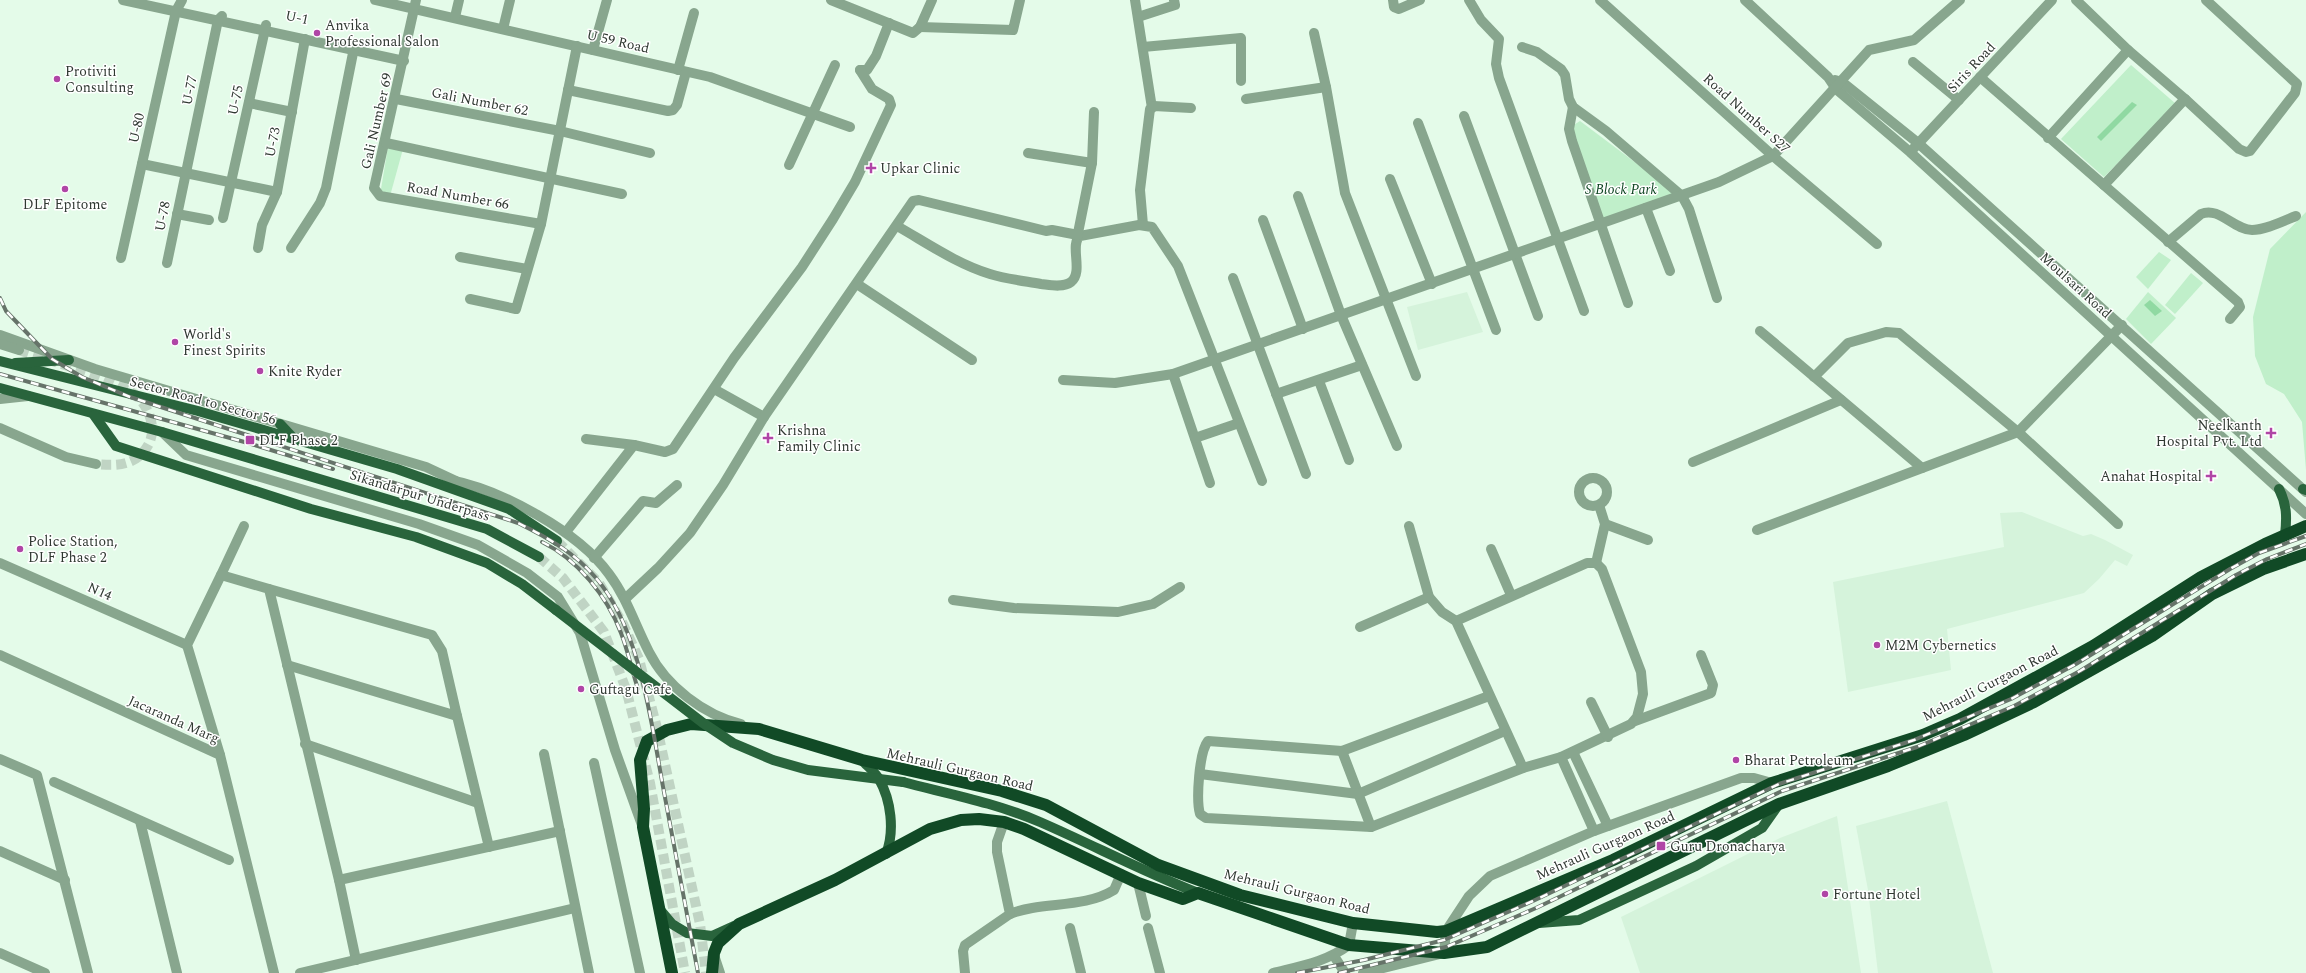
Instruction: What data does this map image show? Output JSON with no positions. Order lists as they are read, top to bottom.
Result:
{
  "streets": {
    "highway": ["Mehrauli Gurgaon Road"],
    "main road": ["Sector Road to Sector 56", "Sikandarpur Underpass"],
    "street": [
      "U-1",
      "U 59 Road",
      "Siris Road",
      "U-77",
      "U-75",
      "Gali Number 62",
      "Road Number S27",
      "Gali Number 69",
      "U-80",
      "U-73",
      "Road Number 66",
      "U-78",
      "Moulsari Road",
      "N14",
      "Jacaranda Marg"
    ]
  },
  "crossings": [
    ["U-1", "U-77"],
    ["U-1", "U-75"],
    ["U-1", "Gali Number 69"],
    ["U-1", "U-80"],
    ["U-1", "U-73"],
    ["U 59 Road", "Gali Number 69"],
    ["Siris Road", "Moulsari Road"],
    ["U-77", "U-78"],
    ["Gali Number 62", "Gali Number 69"],
    ["Gali Number 69", "Road Number 66"],
    ["Sector Road to Sector 56", "Sikandarpur Underpass"]
  ],
  "parks": ["S Block Park"],
  "places": {
    "other": [
      "Anvika Professional Salon",
      "Protiviti Consulting",
      "DLF Epitome",
      "World's Finest Spirits",
      "Knite Ryder",
      "Police Station, DLF Phase 2",
      "M2M Cybernetics",
      "Guftagu Cafe",
      "Bharat Petroleum",
      "Fortune Hotel"
    ],
    "health": [
      "Upkar Clinic",
      "Neelkanth Hospital Pvt. Ltd",
      "Krishna Family Clinic",
      "Anahat Hospital"
    ],
    "transit": ["DLF Phase 2", "Guru Dronacharya"]
  }
}
